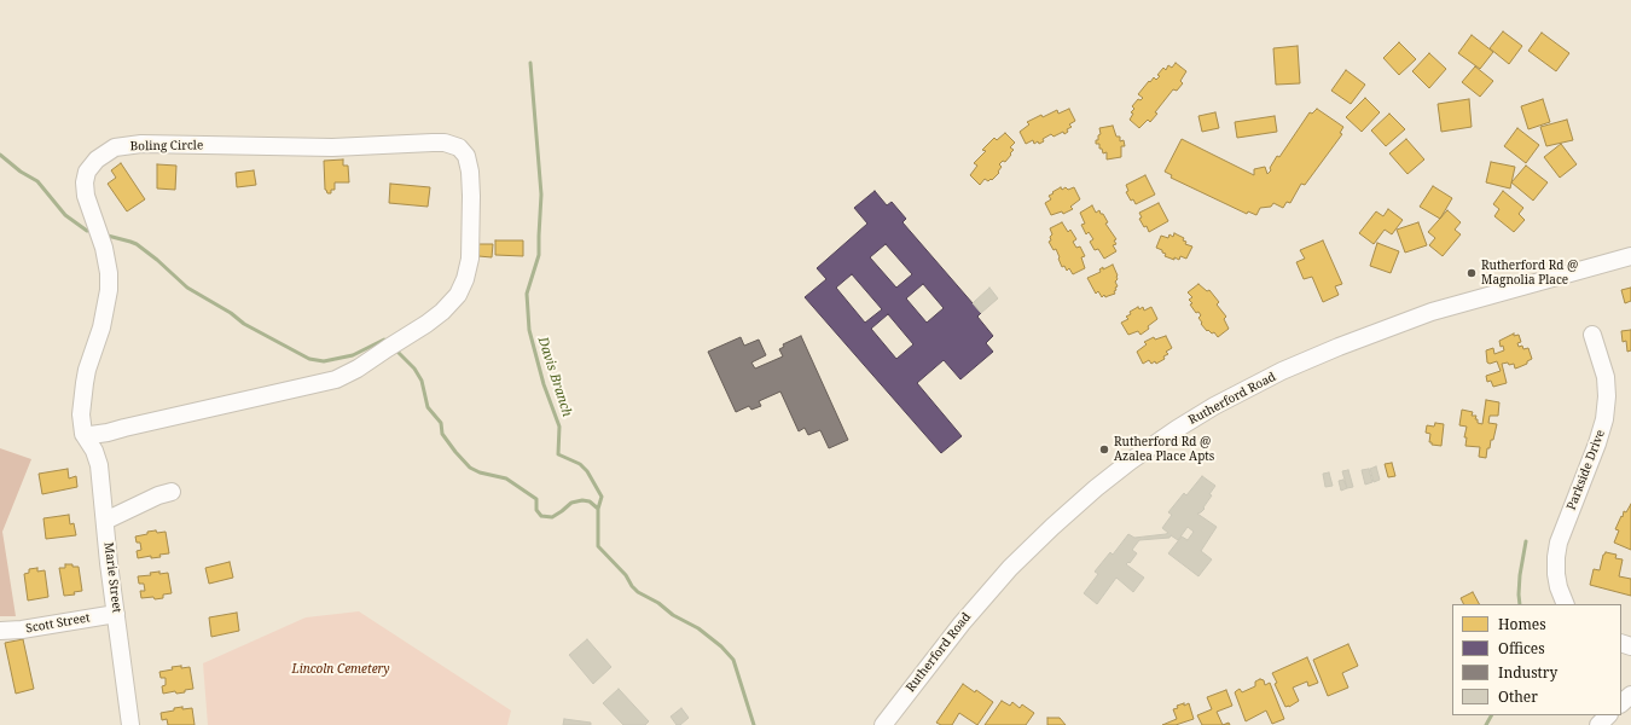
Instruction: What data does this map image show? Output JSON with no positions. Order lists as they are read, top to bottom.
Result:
{
  "streets": {
    "street": [
      "Boling Circle",
      "Rutherford Road",
      "Parkside Drive",
      "Marie Street",
      "Scott Street"
    ]
  },
  "crossings": [
    ["Boling Circle", "Marie Street"],
    ["Marie Street", "Scott Street"]
  ],
  "water": ["Davis Branch"],
  "parks": ["Lincoln Cemetery"],
  "places": ["Rutherford Rd @ Magnolia Place", "Rutherford Rd @ Azalea Place Apts"],
  "legend": [
    "Homes",
    "Offices",
    "Industry",
    "Other"
  ]
}
